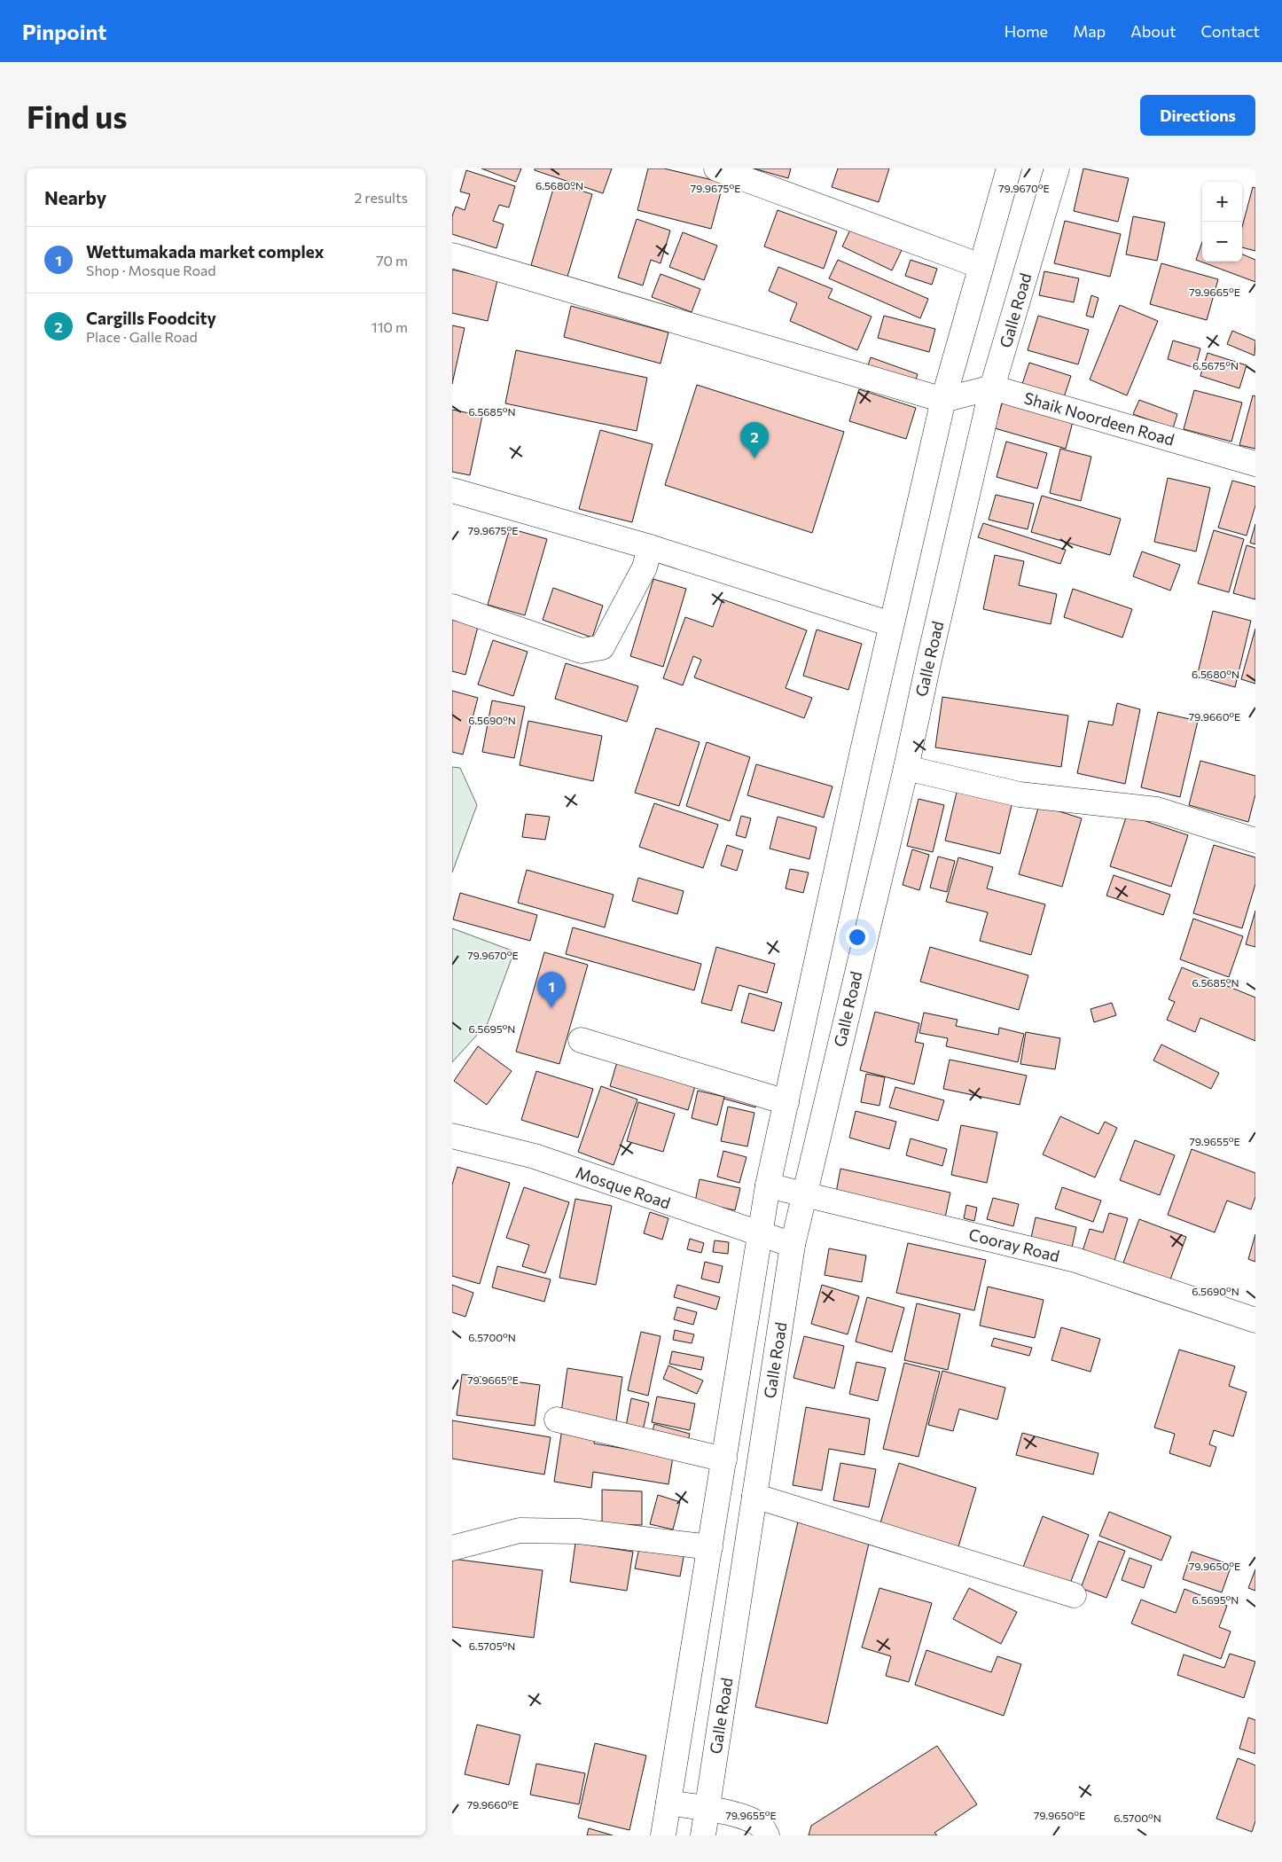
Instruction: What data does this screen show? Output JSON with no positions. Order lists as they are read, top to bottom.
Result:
{
  "streets": {
    "main road": [
      "Galle Road",
      "Shaik Noordeen Road",
      "Mosque Road",
      "Cooray Road"
    ]
  },
  "crossings": [
    ["Galle Road", "Shaik Noordeen Road"],
    ["Galle Road", "Mosque Road"],
    ["Galle Road", "Cooray Road"]
  ],
  "page": {
    "header": "Pinpoint",
    "nav": [
      "Home",
      "Map",
      "About",
      "Contact"
    ],
    "buttons": "Directions",
    "title": "Find us",
    "heading": ["Nearby", "2 results"],
    "map_buttons": ["+", "−"],
    "list": [
      {
        "mark": "1",
        "name": "Wettumakada market complex",
        "note": "Shop · Mosque Road",
        "value": "70 m"
      },
      {
        "mark": "2",
        "name": "Cargills Foodcity",
        "note": "Place · Galle Road",
        "value": "110 m"
      }
    ],
    "pins": ["2", "1"]
  },
  "coordinates": [
    "6.5680°N",
    "79.9675°E",
    "79.9670°E",
    "79.9665°E",
    "6.5675°N",
    "6.5685°N",
    "79.9660°E",
    "6.5690°N",
    "6.5695°N",
    "79.9655°E",
    "6.5700°N",
    "79.9650°E",
    "6.5705°N"
  ]
}
